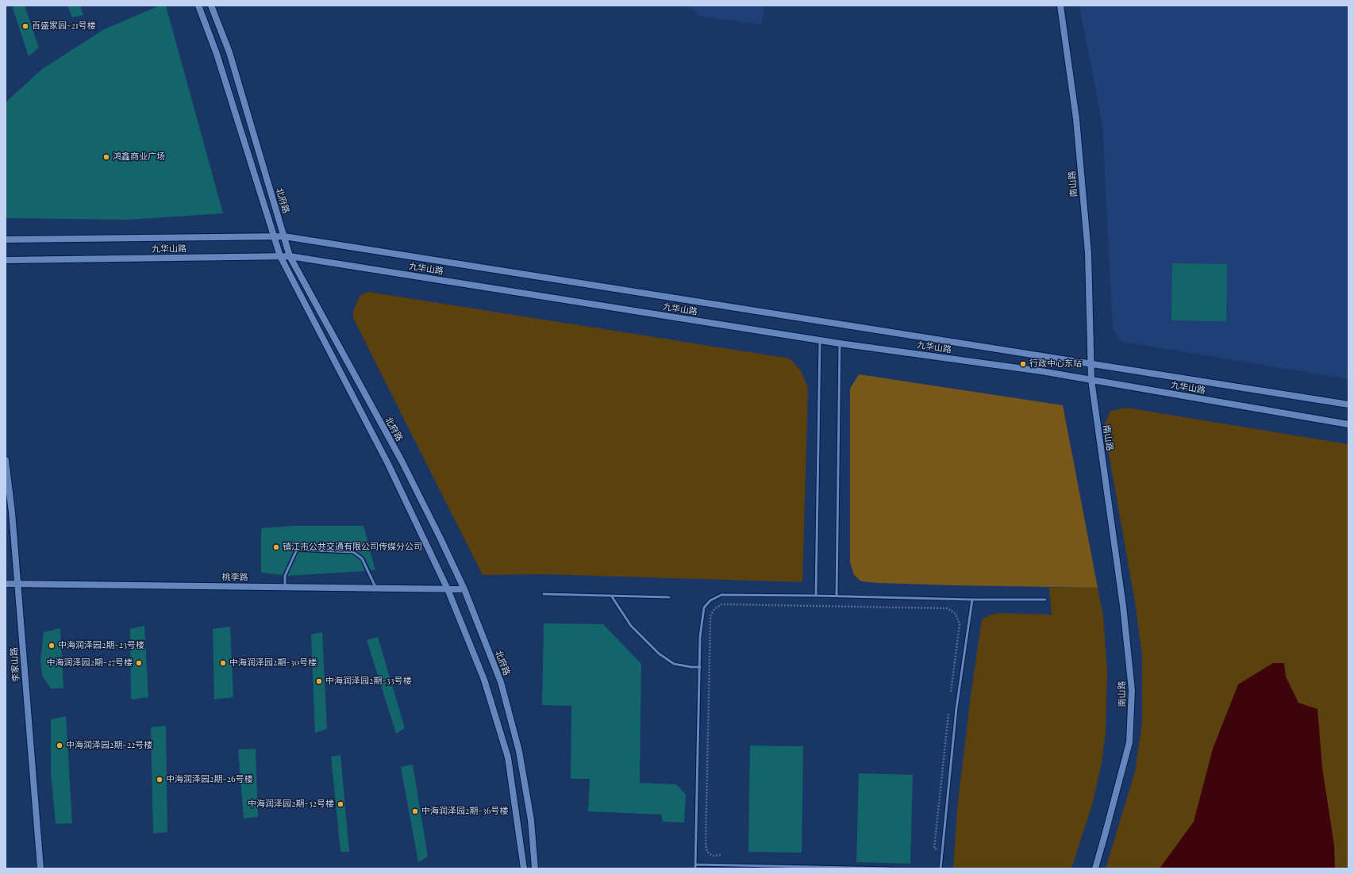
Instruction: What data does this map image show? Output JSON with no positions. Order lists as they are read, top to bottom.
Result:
{
  "streets": {
    "main road": [
      "南山路",
      "北府路",
      "九华山路",
      "桃李路",
      "李家山路"
    ]
  },
  "crossings": [
    ["南山路", "九华山路"],
    ["北府路", "九华山路"],
    ["北府路", "桃李路"],
    ["桃李路", "李家山路"]
  ],
  "places": [
    "百盛家园-21号楼",
    "鸿鑫商业广场",
    "行政中心东站",
    "镇江市公共交通有限公司传媒分公司",
    "中海润泽园2期-23号楼",
    "中海润泽园2期-27号楼",
    "中海润泽园2期-30号楼",
    "中海润泽园2期-33号楼",
    "中海润泽园2期-22号楼",
    "中海润泽园2期-26号楼",
    "中海润泽园2期-32号楼",
    "中海润泽园2期-36号楼"
  ]
}
